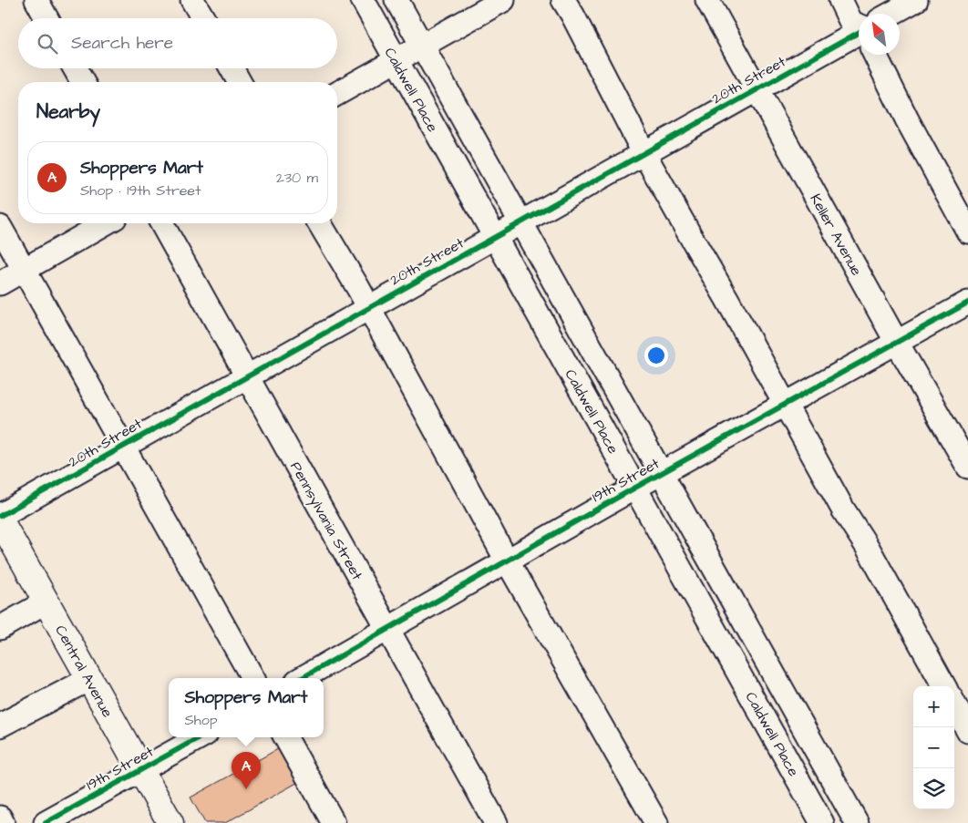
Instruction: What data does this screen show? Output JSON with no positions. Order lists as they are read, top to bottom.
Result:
{
  "streets": {
    "main road": ["Central Avenue"],
    "street": [
      "20th Street",
      "Caldwell Place",
      "Keller Avenue",
      "19th Street",
      "Pennsylvania Street"
    ]
  },
  "crossings": [
    ["20th Street", "Caldwell Place"],
    ["20th Street", "Keller Avenue"],
    ["20th Street", "Pennsylvania Street"],
    ["Caldwell Place", "19th Street"],
    ["Keller Avenue", "19th Street"],
    ["19th Street", "Pennsylvania Street"],
    ["19th Street", "Central Avenue"]
  ],
  "north": "top left",
  "page": {
    "search": "Search here",
    "heading": "Nearby",
    "list": [
      {
        "mark": "A",
        "name": "Shoppers Mart",
        "note": "Shop · 19th Street",
        "value": "230 m"
      }
    ],
    "popup": ["Shoppers Mart", "Shop"],
    "map_buttons": ["+", "−"],
    "pins": "A"
  }
}
